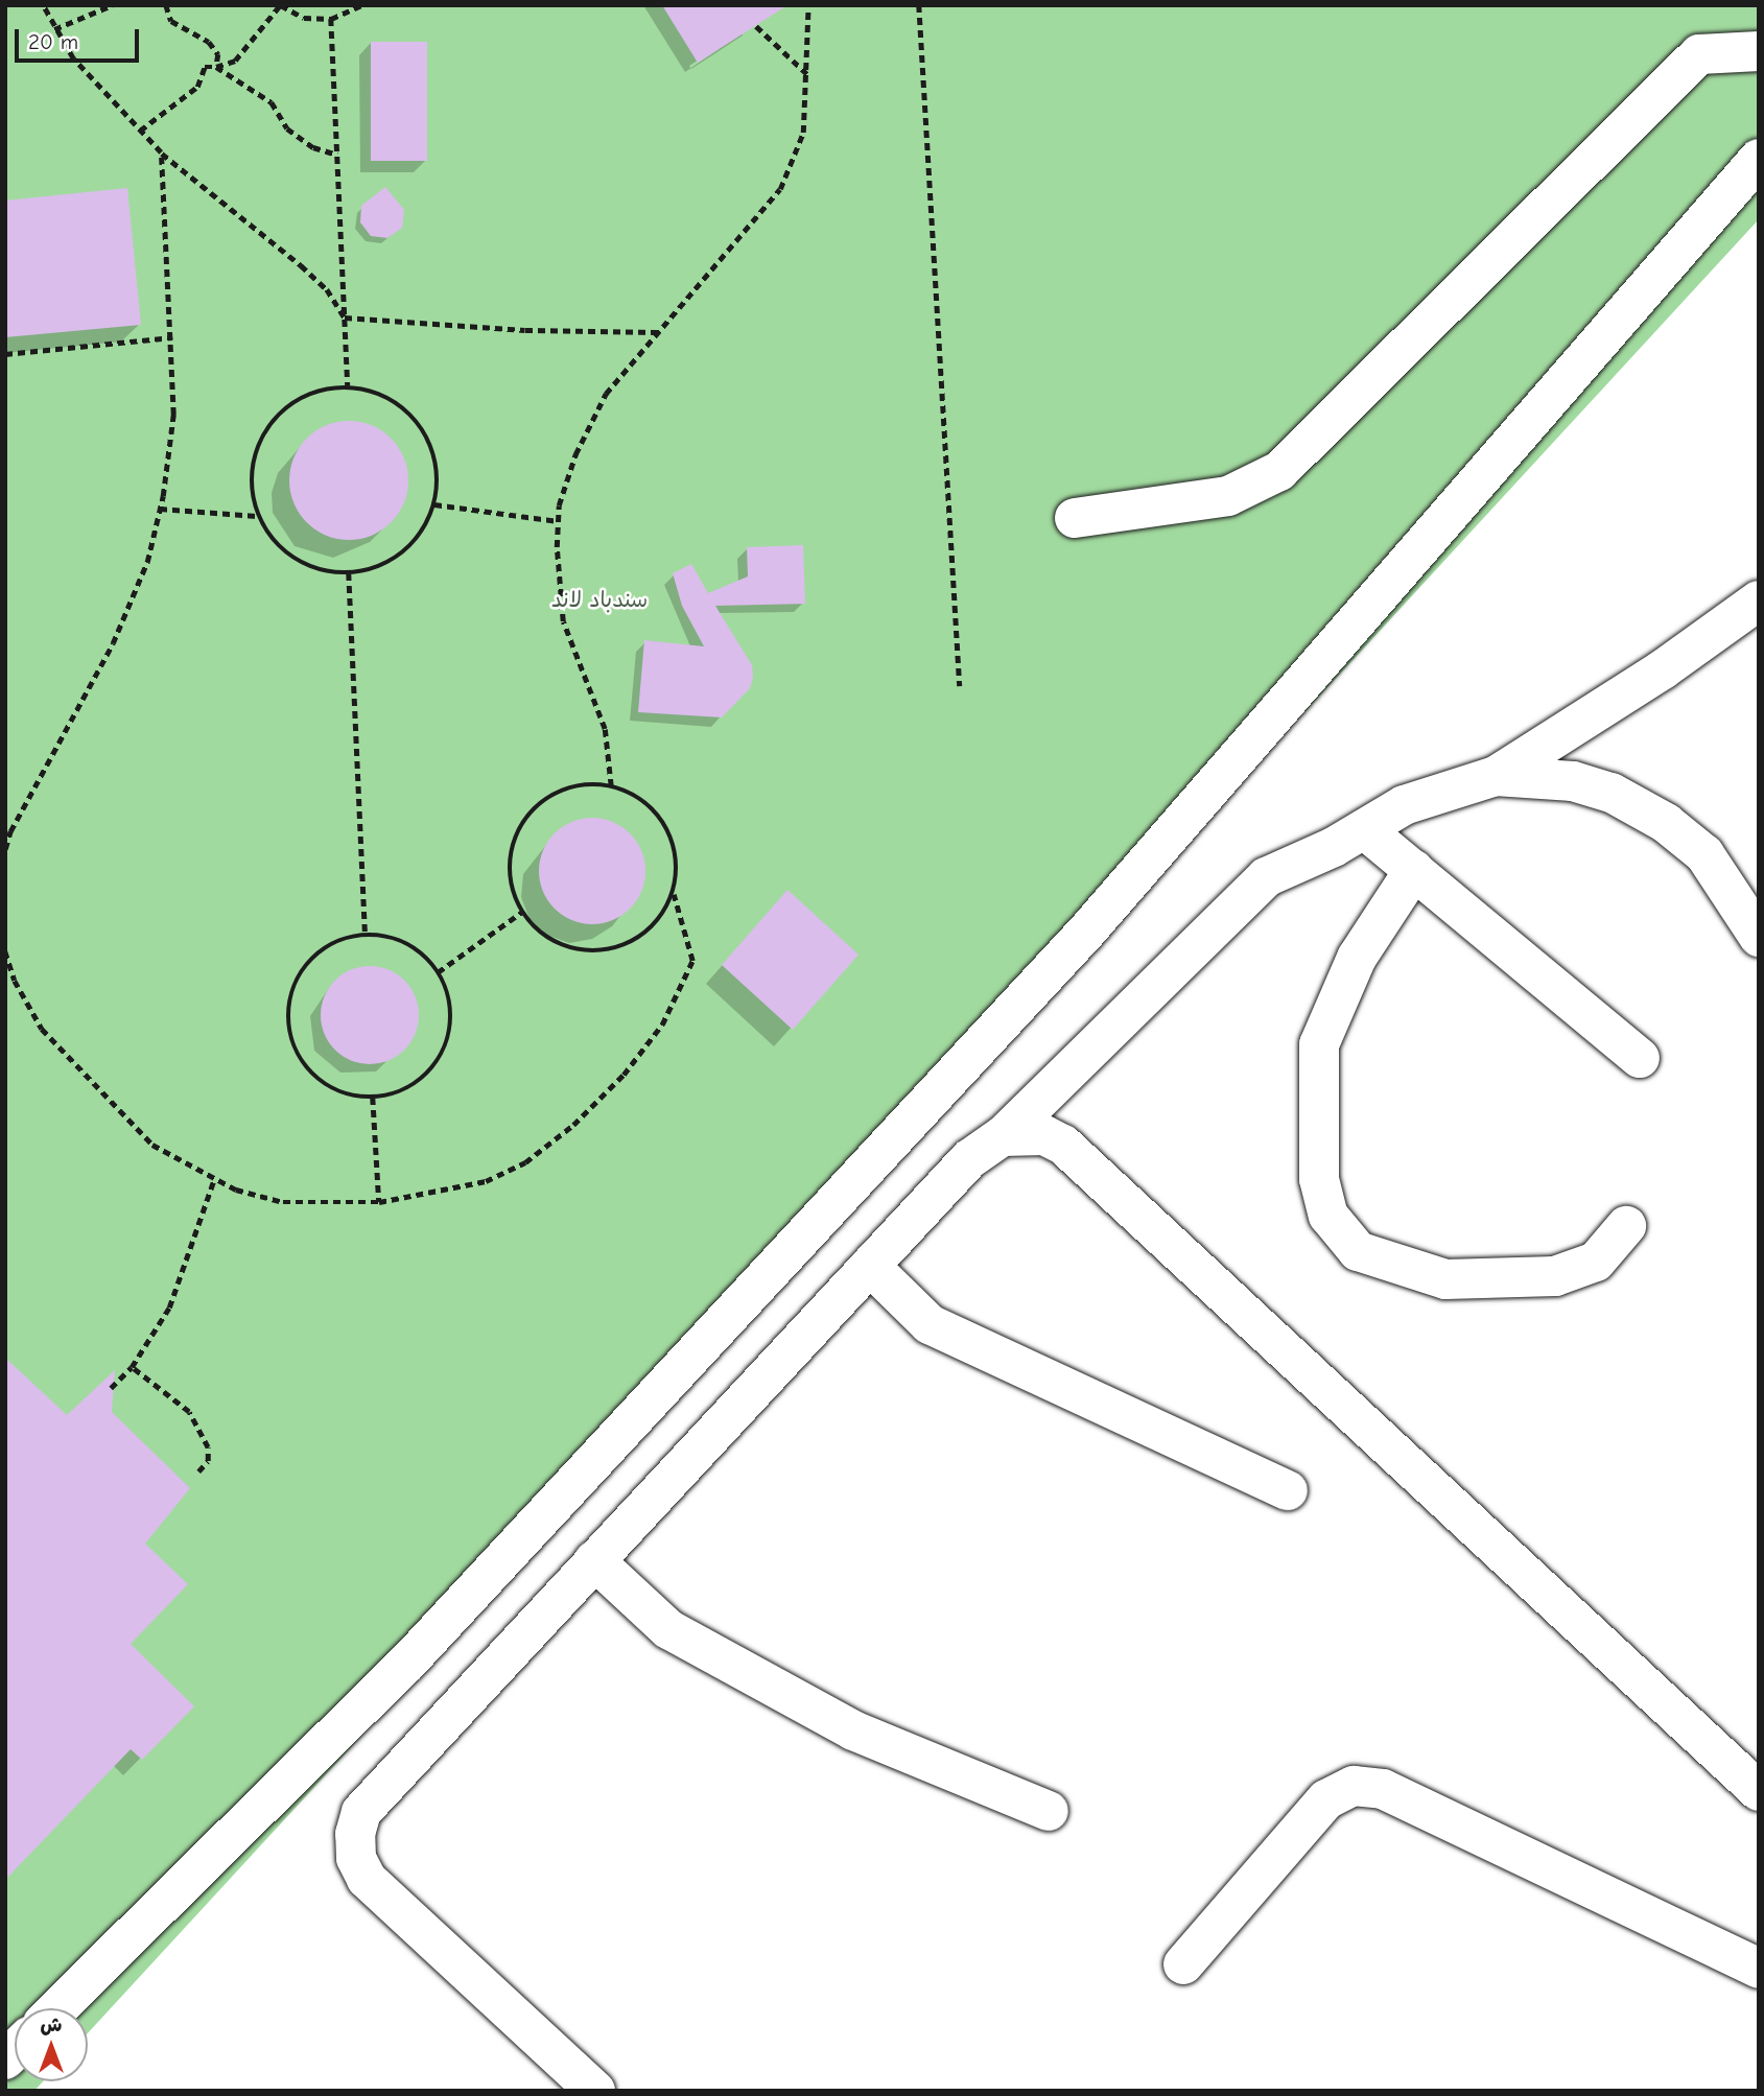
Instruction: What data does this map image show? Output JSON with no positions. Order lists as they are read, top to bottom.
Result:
{
  "parks": ["سندباد لاند"],
  "scale_bar": "20 m",
  "north": "top"
}
